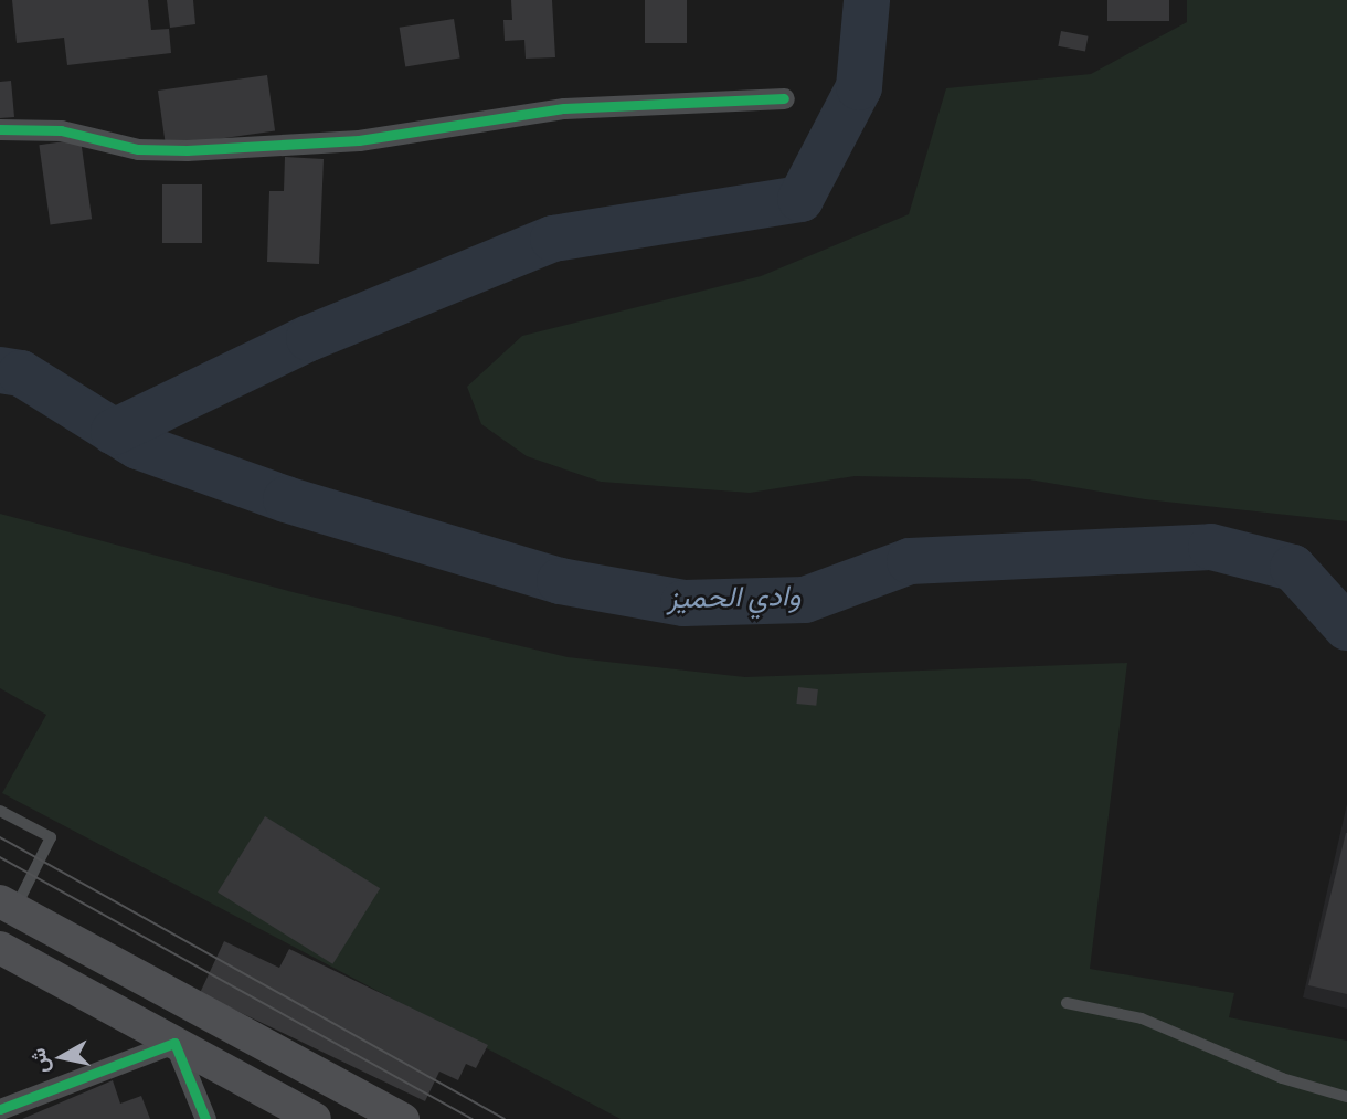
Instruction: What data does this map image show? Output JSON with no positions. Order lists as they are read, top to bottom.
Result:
{
  "water": ["وادي الحميز"],
  "north": "left"
}
